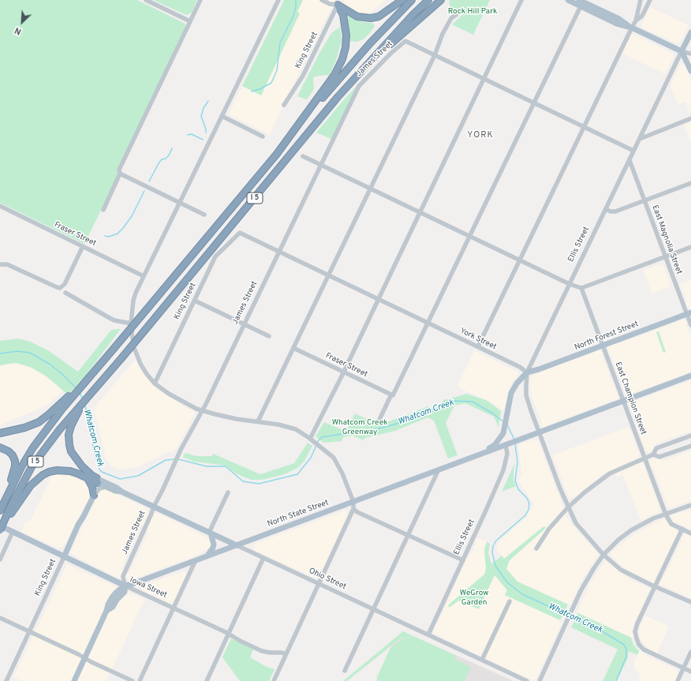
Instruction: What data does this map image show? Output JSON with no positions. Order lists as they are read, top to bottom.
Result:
{
  "streets": {
    "highway": ["I 5"],
    "main road": [
      "King Street",
      "James Street",
      "Ellis Street",
      "North Forest Street",
      "North State Street",
      "Ohio Street",
      "Iowa Street"
    ],
    "street": [
      "Fraser Street",
      "East Magnolia Street",
      "York Street",
      "East Champion Street"
    ]
  },
  "crossings": [
    ["King Street", "York Street"],
    ["King Street", "Ohio Street"],
    ["King Street", "Iowa Street"],
    ["James Street", "York Street"],
    ["James Street", "North State Street"],
    ["James Street", "Ohio Street"],
    ["James Street", "Iowa Street"],
    ["I 5", "Iowa Street"],
    ["East Magnolia Street", "Ellis Street"],
    ["East Magnolia Street", "North Forest Street"],
    ["Ellis Street", "North Forest Street"],
    ["Ellis Street", "York Street"],
    ["Ellis Street", "North State Street"],
    ["Ellis Street", "Ohio Street"],
    ["North Forest Street", "York Street"],
    ["North Forest Street", "East Champion Street"],
    ["North State Street", "Ohio Street"],
    ["North State Street", "Iowa Street"]
  ],
  "districts": ["YORK"],
  "water": ["Whatcom Creek"],
  "parks": ["Rock Hill Park", "Whatcom Creek Greenway", "WeGrow Garden"],
  "north": "bottom left"
}
